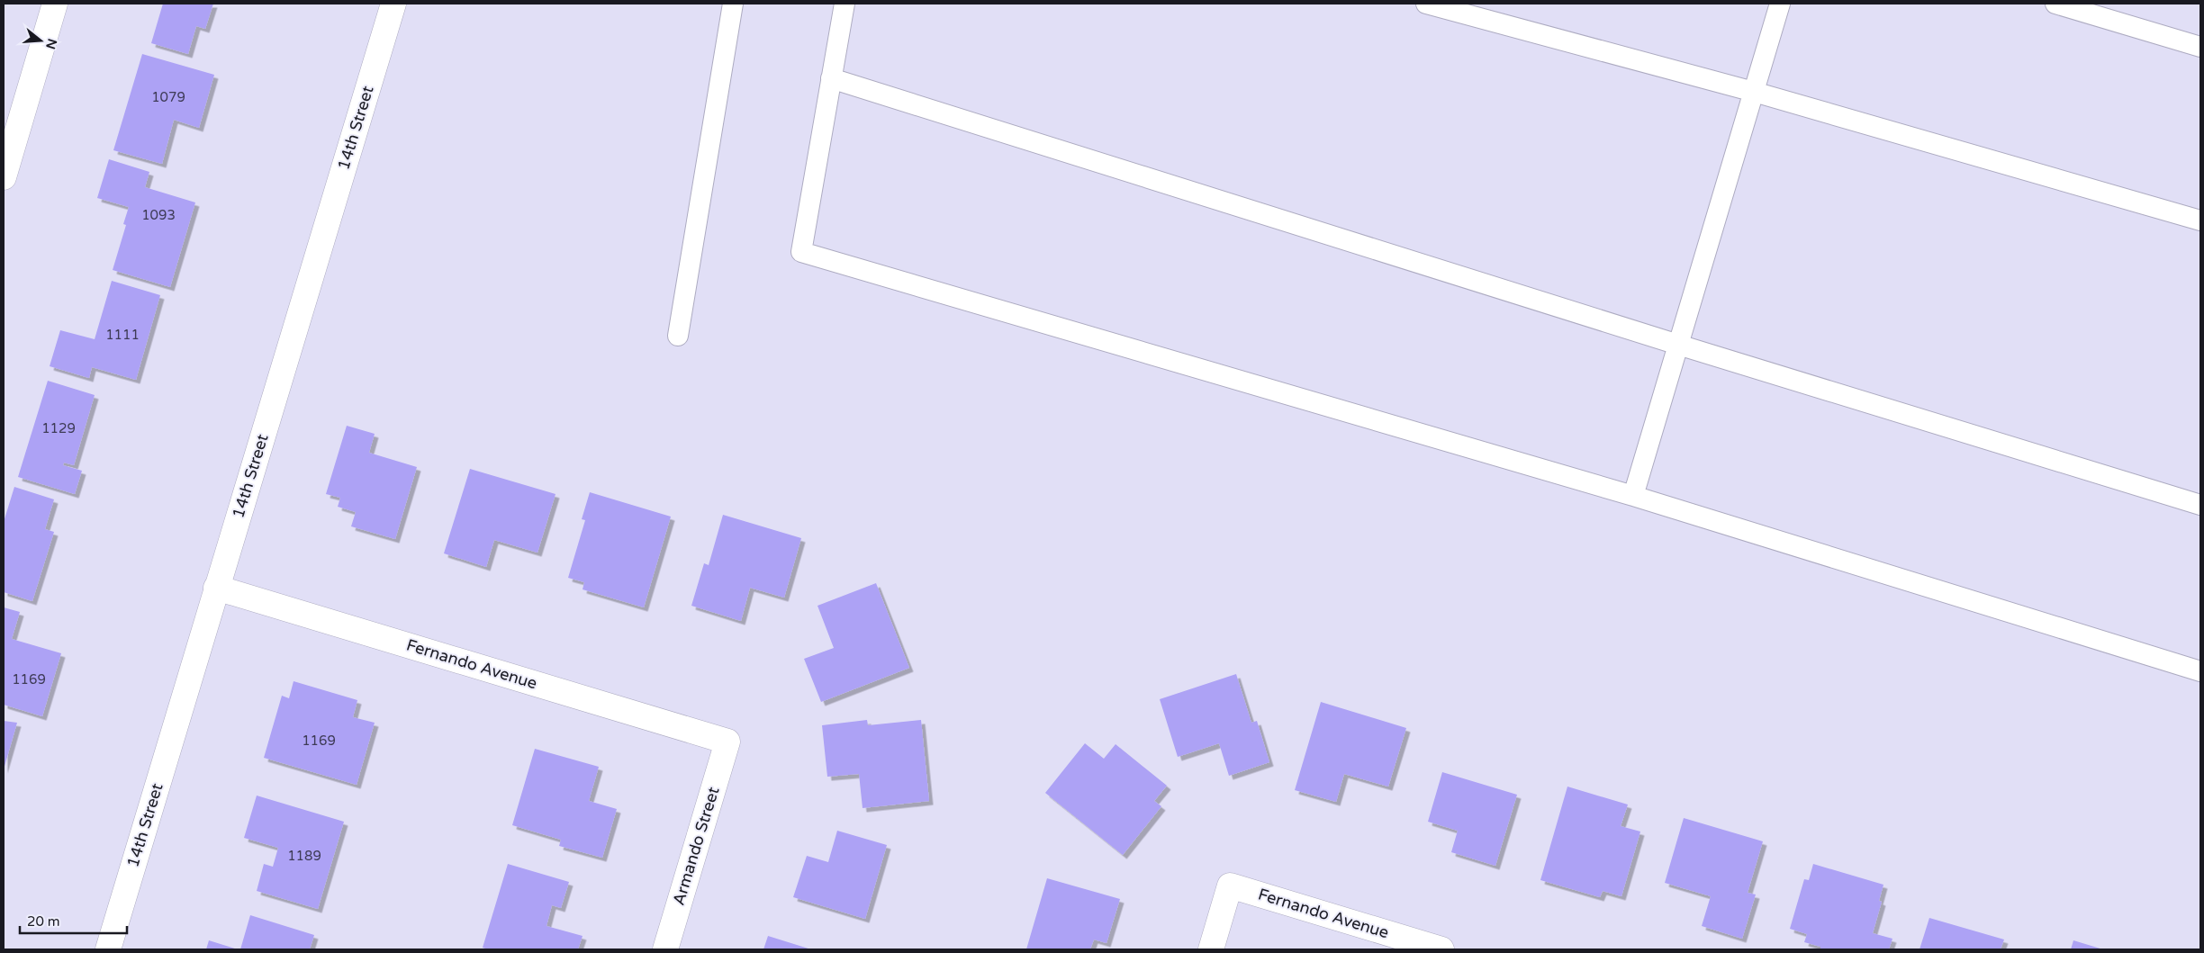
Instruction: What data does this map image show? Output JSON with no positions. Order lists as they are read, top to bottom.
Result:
{
  "streets": {
    "street": ["14th Street", "Fernando Avenue", "Armando Street"]
  },
  "crossings": [
    ["14th Street", "Fernando Avenue"],
    ["Fernando Avenue", "Armando Street"]
  ],
  "house_numbers": [
    "1079",
    "1093",
    "1111",
    "1129",
    "1169",
    "1169",
    "1189"
  ],
  "scale_bar": "20 m",
  "north": "right"
}
